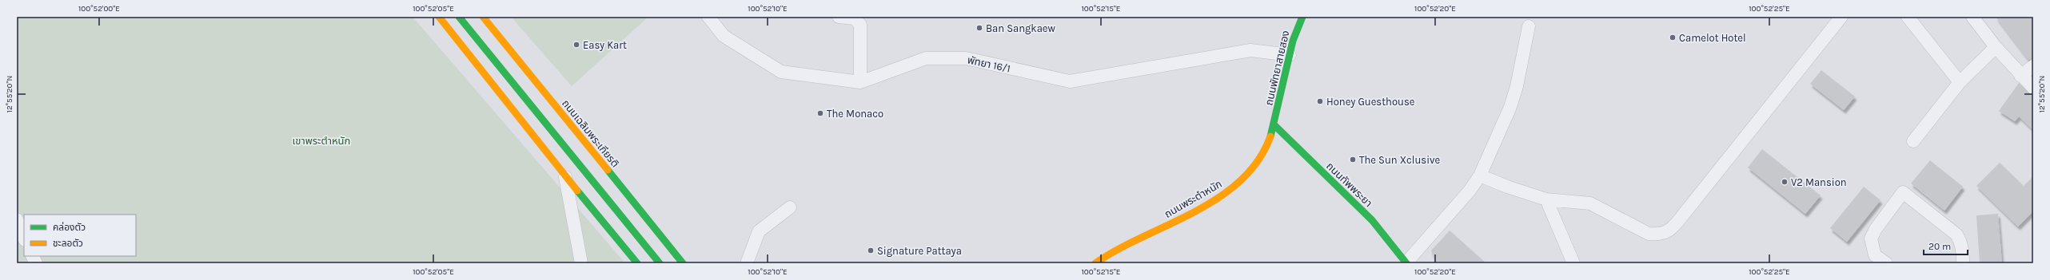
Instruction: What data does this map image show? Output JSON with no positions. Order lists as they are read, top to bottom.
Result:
{
  "streets": {
    "main road": [
      "ถนนพัทยาสายสอง",
      "ถนนเฉลิมพระเกียรติ",
      "ถนนทัพพระยา",
      "ถนนพระตำหนัก"
    ],
    "street": ["พัทยา 16/1"]
  },
  "crossings": [
    ["พัทยา 16/1", "ถนนพัทยาสายสอง"],
    ["ถนนพัทยาสายสอง", "ถนนทัพพระยา"],
    ["ถนนพัทยาสายสอง", "ถนนพระตำหนัก"],
    ["ถนนทัพพระยา", "ถนนพระตำหนัก"]
  ],
  "parks": ["เขาพระตำหนัก"],
  "places": [
    "Ban Sangkaew",
    "Camelot Hotel",
    "Easy Kart",
    "Honey Guesthouse",
    "The Monaco",
    "The Sun Xclusive",
    "V2 Mansion",
    "Signature Pattaya"
  ],
  "legend": ["คล่องตัว", "ชะลอตัว"],
  "scale_bar": "20 m",
  "coordinates": [
    "100°52'00\"E",
    "100°52'05\"E",
    "100°52'10\"E",
    "100°52'15\"E",
    "100°52'20\"E",
    "100°52'25\"E",
    "12°55'20\"N"
  ]
}
